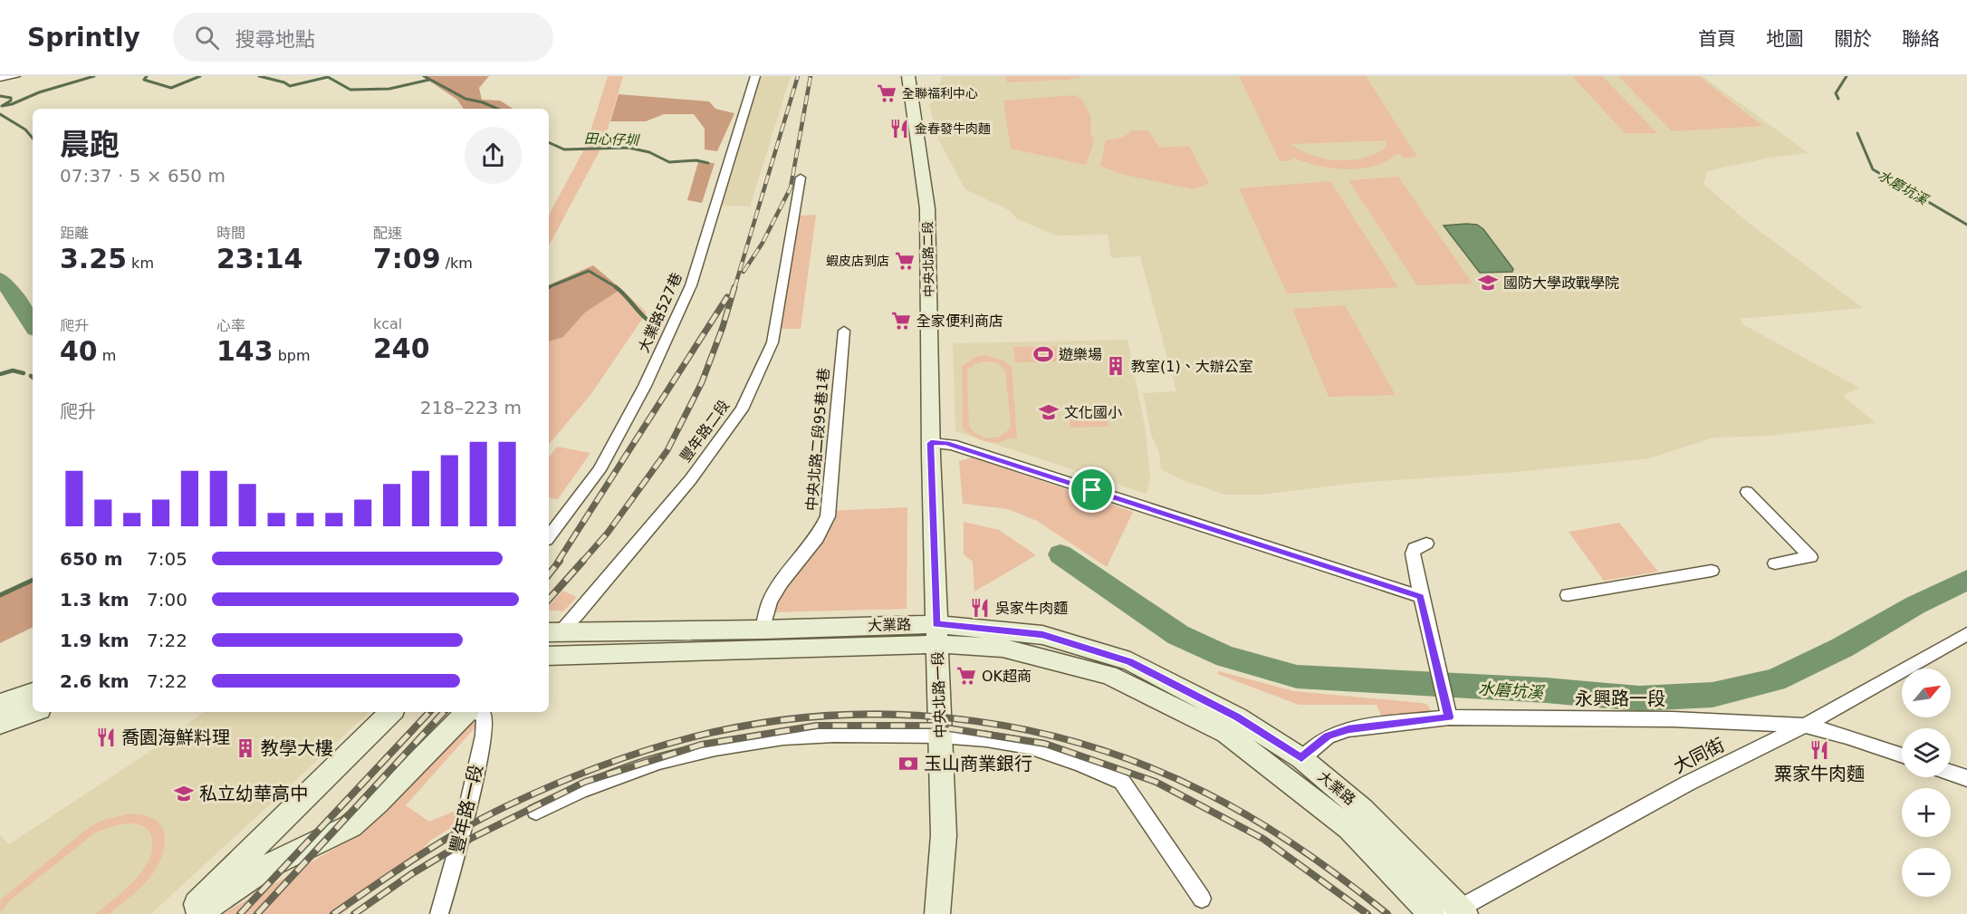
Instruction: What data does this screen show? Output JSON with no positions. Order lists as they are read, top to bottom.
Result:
{
  "streets": {
    "street": [
      "中央北路二段",
      "大業路527巷",
      "豐年路二段",
      "中央北路二段95巷1巷",
      "大業路",
      "中央北路一段",
      "永興路一段",
      "大同街",
      "豐年路一段"
    ]
  },
  "crossings": [
    ["中央北路二段", "中央北路一段"],
    ["豐年路二段", "大業路"],
    ["中央北路二段95巷1巷", "大業路"],
    ["大業路", "中央北路一段"],
    ["大業路", "永興路一段"],
    ["大業路", "大同街"],
    ["永興路一段", "大同街"]
  ],
  "water": ["田心仔圳", "水磨坑溪"],
  "places": {
    "supermarket": [
      "全聯福利中心",
      "蝦皮店到店",
      "全家便利商店",
      "OK超商"
    ],
    "restaurant": [
      "金春發牛肉麵",
      "吳家牛肉麵",
      "喬園海鮮料理",
      "粟家牛肉麵"
    ],
    "school or university": ["國防大學政戰學院", "文化國小", "私立幼華高中"],
    "sports": ["遊樂場"],
    "building": ["教室(1)、大辦公室", "教學大樓"],
    "bank": ["玉山商業銀行"]
  },
  "north": "top right",
  "page": {
    "header": "Sprintly",
    "search": "搜尋地點",
    "nav": [
      "首頁",
      "地圖",
      "關於",
      "聯絡"
    ],
    "heading": ["晨跑", "07:37 · 5 × 650 m"],
    "stats": [
      ["距離", "3.25 km"],
      ["時間", "23:14"],
      ["配速", "7:09 /km"],
      ["爬升", "40 m"],
      ["心率", "143 bpm"],
      ["kcal", "240"]
    ],
    "chart": ["爬升", "218–223 m"],
    "list": [
      {
        "name": "650 m",
        "note": "7:05"
      },
      {
        "name": "1.3 km",
        "note": "7:00"
      },
      {
        "name": "1.9 km",
        "note": "7:22"
      },
      {
        "name": "2.6 km",
        "note": "7:22"
      }
    ],
    "map_buttons": ["+", "−"]
  }
}
